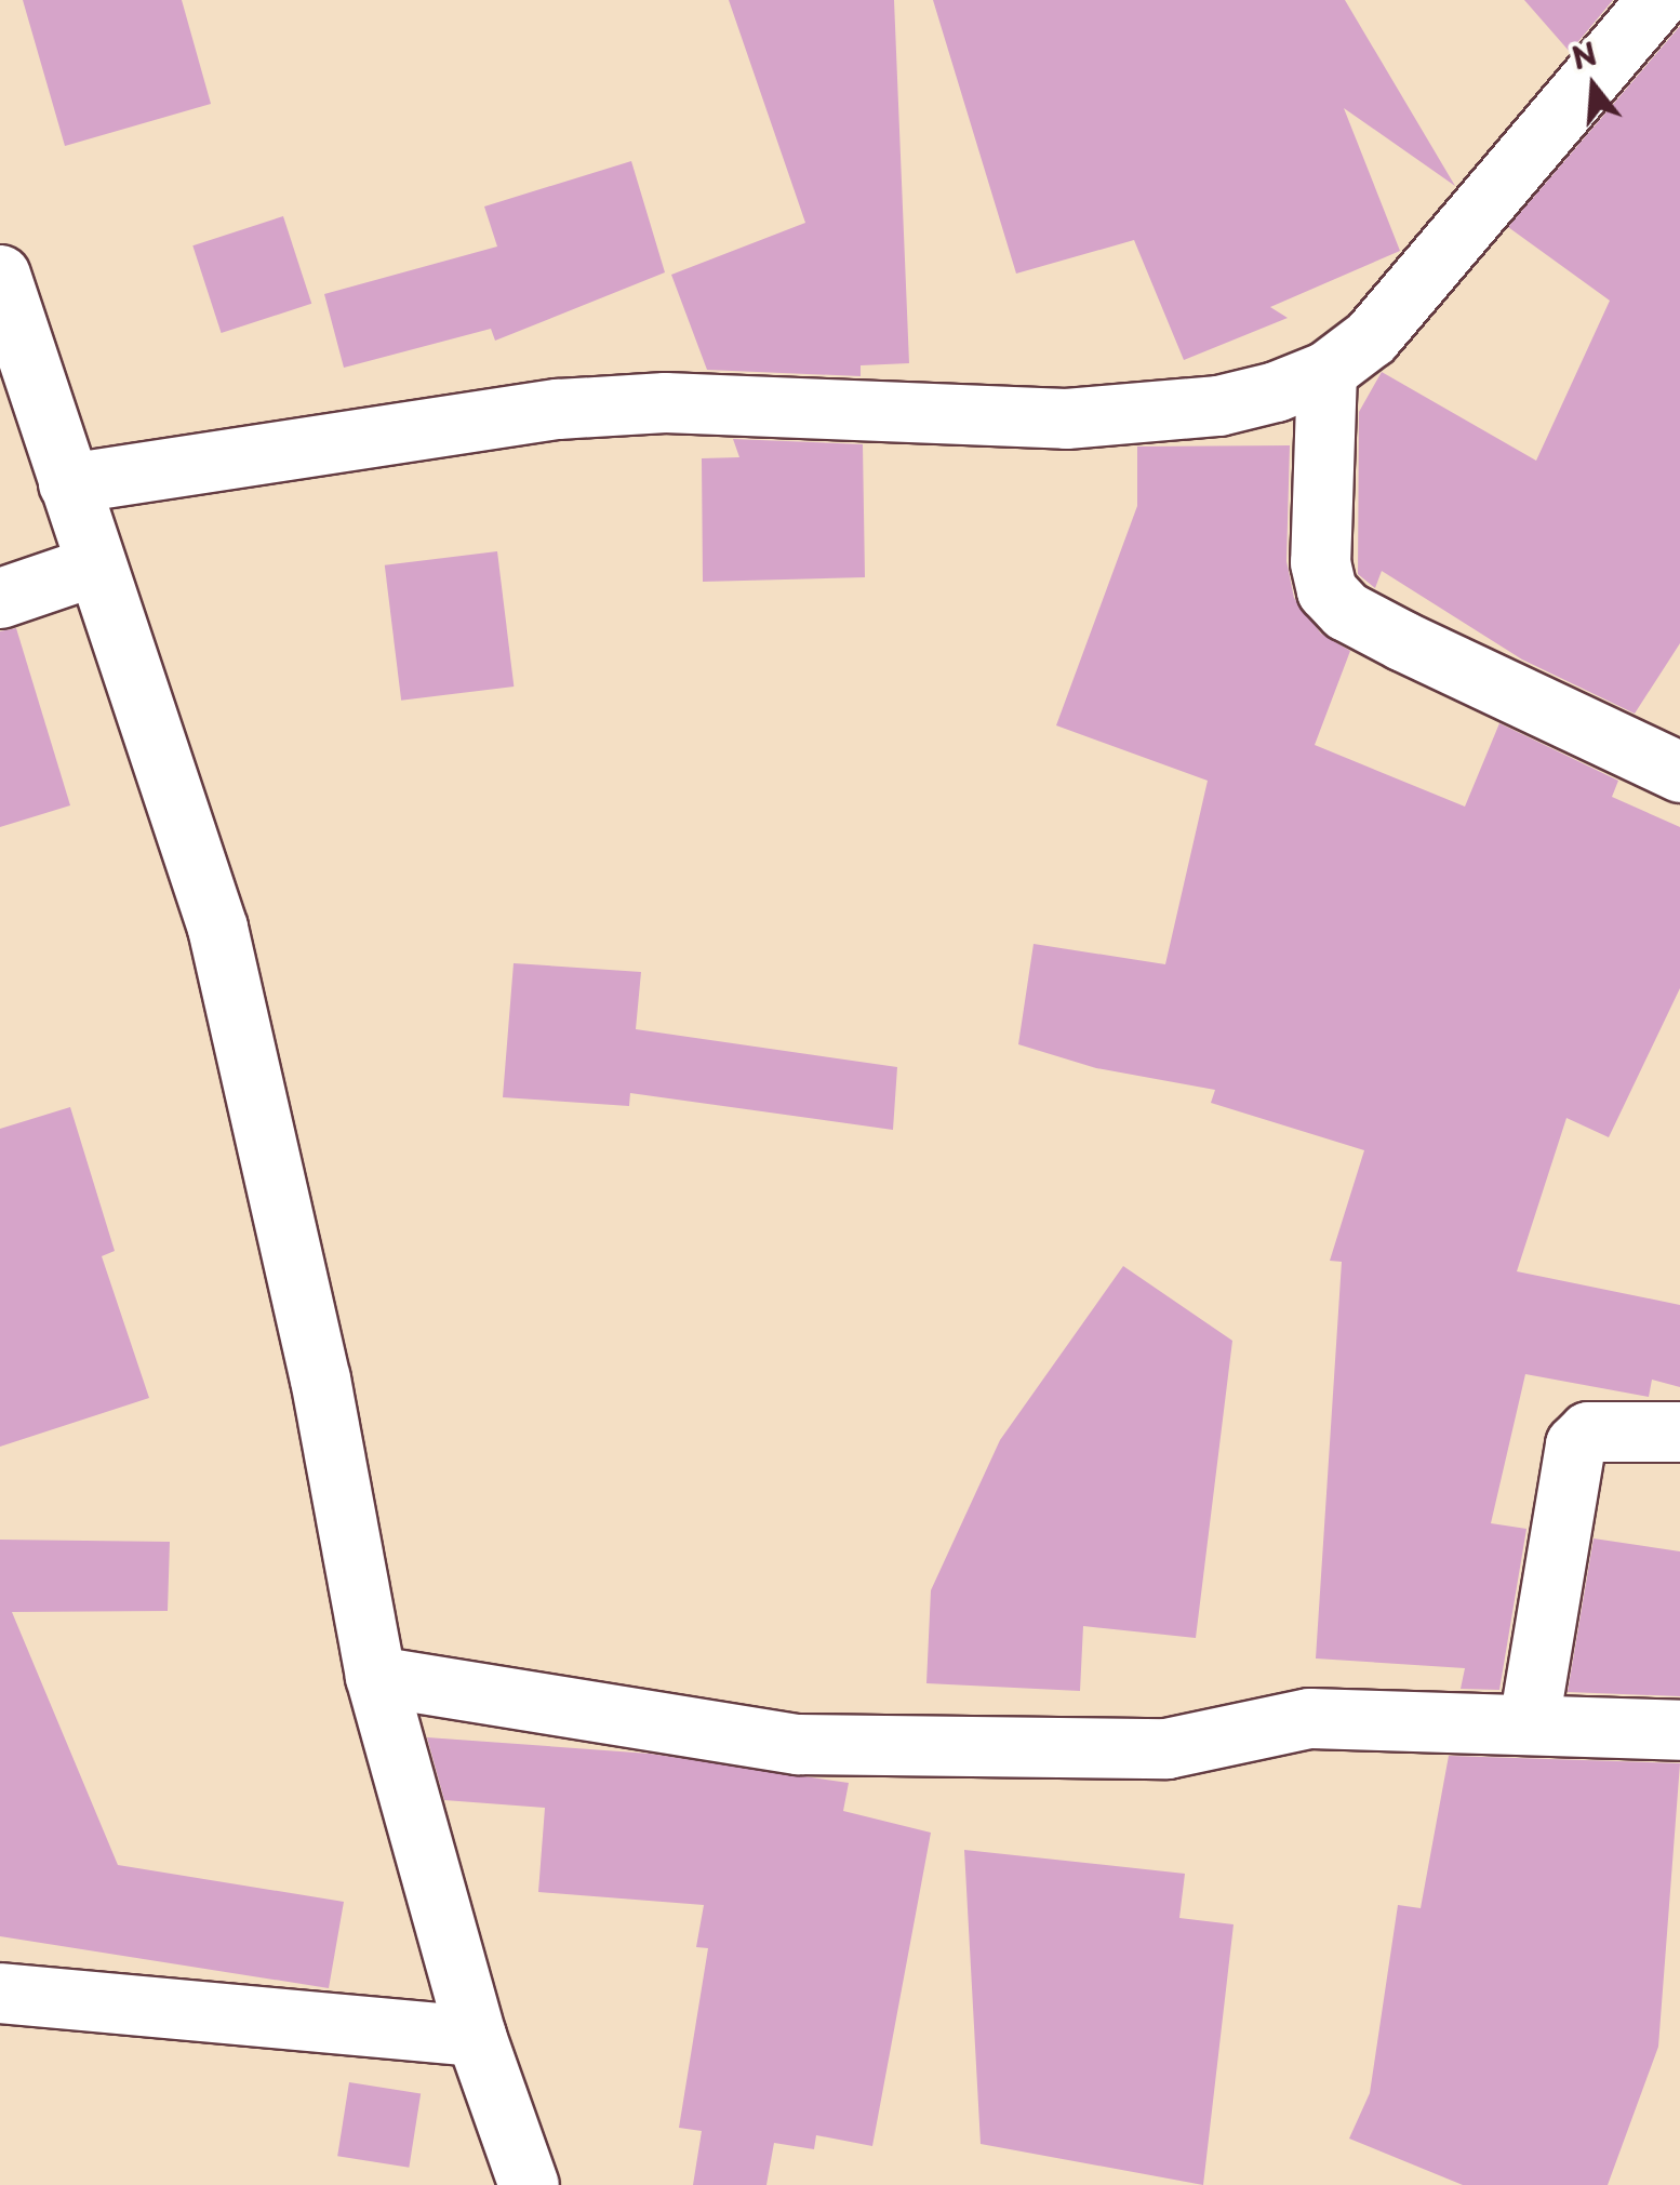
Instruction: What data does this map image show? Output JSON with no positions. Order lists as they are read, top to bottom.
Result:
{
  "north": "top"
}
